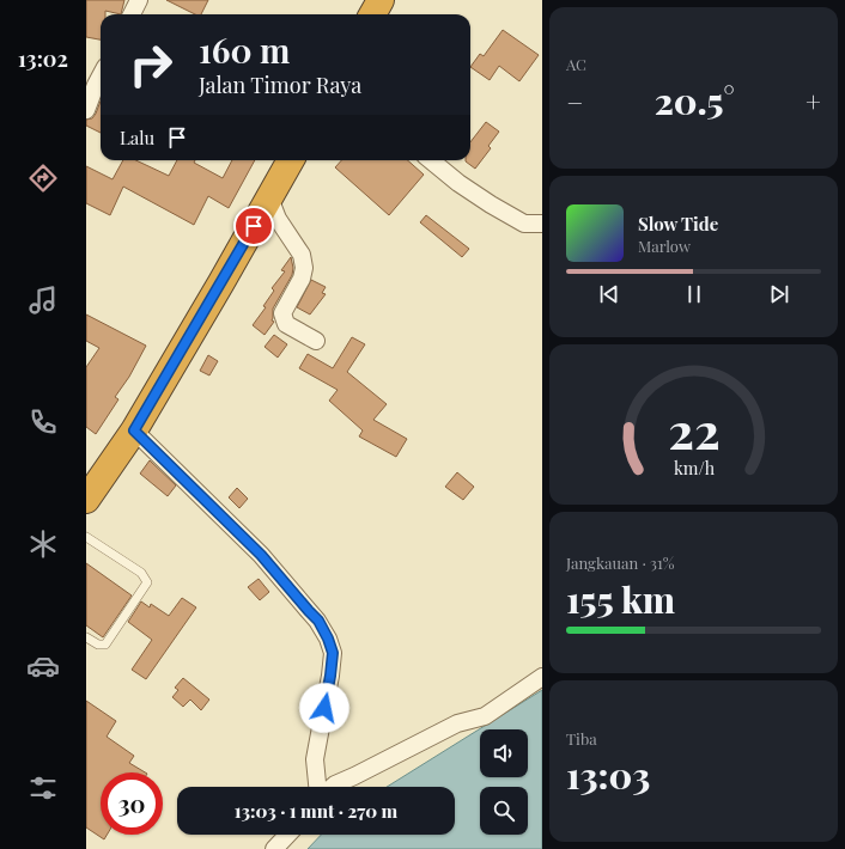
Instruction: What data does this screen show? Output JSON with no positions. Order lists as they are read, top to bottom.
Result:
{
  "page": {
    "tabs": "13:02",
    "tile": [
      "AC",
      ["Jangkauan · 31%", "155 km"],
      ["Tiba", "13:03"]
    ],
    "turn": ["160 m", "Jalan Timor Raya"],
    "heat": ["−", "20.5°", "+"],
    "then": "Lalu",
    "song": ["Slow Tide", "Marlow"],
    "limit": "30",
    "trip": "13:03 · 1 mnt · 270 m",
    "gauge": ["22", "km/h"]
  }
}
